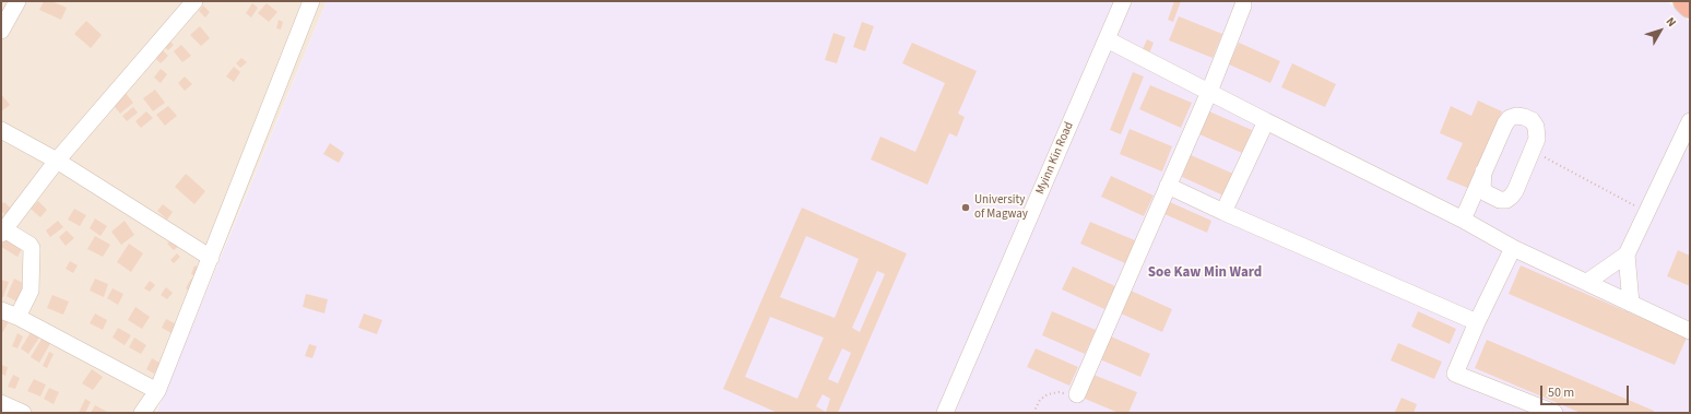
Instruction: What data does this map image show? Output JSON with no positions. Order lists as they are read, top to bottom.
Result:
{
  "streets": {
    "street": ["Myinn Kin Road"]
  },
  "districts": ["Soe Kaw Min Ward"],
  "places": ["University of Magway"],
  "scale_bar": "50 m",
  "north": "top right"
}
